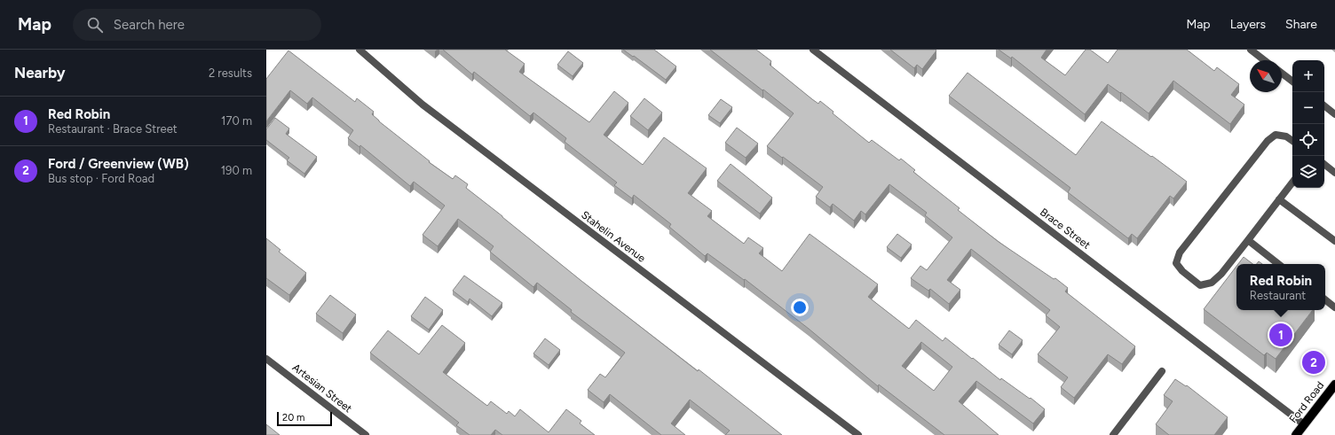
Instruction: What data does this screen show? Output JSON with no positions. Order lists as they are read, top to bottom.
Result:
{
  "streets": {
    "main road": ["Ford Road"],
    "street": ["Brace Street", "Stahelin Avenue", "Artesian Street"]
  },
  "crossings": [
    ["Brace Street", "Ford Road"]
  ],
  "scale_bar": "20 m",
  "north": "top left",
  "page": {
    "header": "Map",
    "search": "Search here",
    "nav": ["Map", "Layers", "Share"],
    "heading": ["Nearby", "2 results"],
    "map_buttons": ["+", "−"],
    "list": [
      {
        "mark": "1",
        "name": "Red Robin",
        "note": "Restaurant · Brace Street",
        "value": "170 m"
      },
      {
        "mark": "2",
        "name": "Ford / Greenview (WB)",
        "note": "Bus stop · Ford Road",
        "value": "190 m"
      }
    ],
    "popup": ["Red Robin", "Restaurant"],
    "pins": ["1", "2"],
    "scale": "20 m"
  }
}
